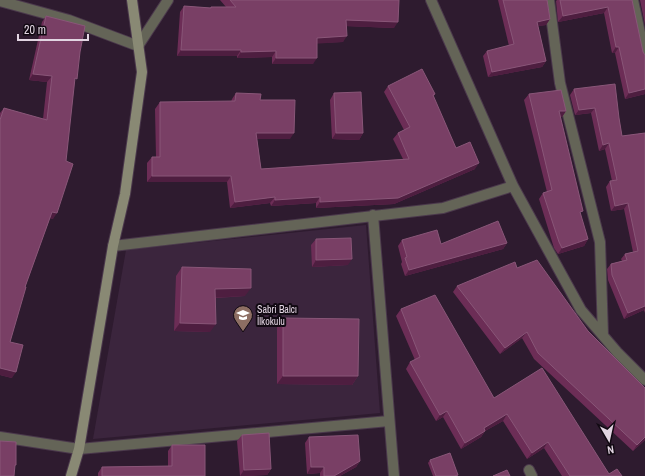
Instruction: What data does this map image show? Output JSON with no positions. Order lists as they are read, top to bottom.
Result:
{
  "places": {
    "school or university": ["Sabri Balcı İlkokulu"]
  },
  "scale_bar": "20 m",
  "north": "bottom"
}
